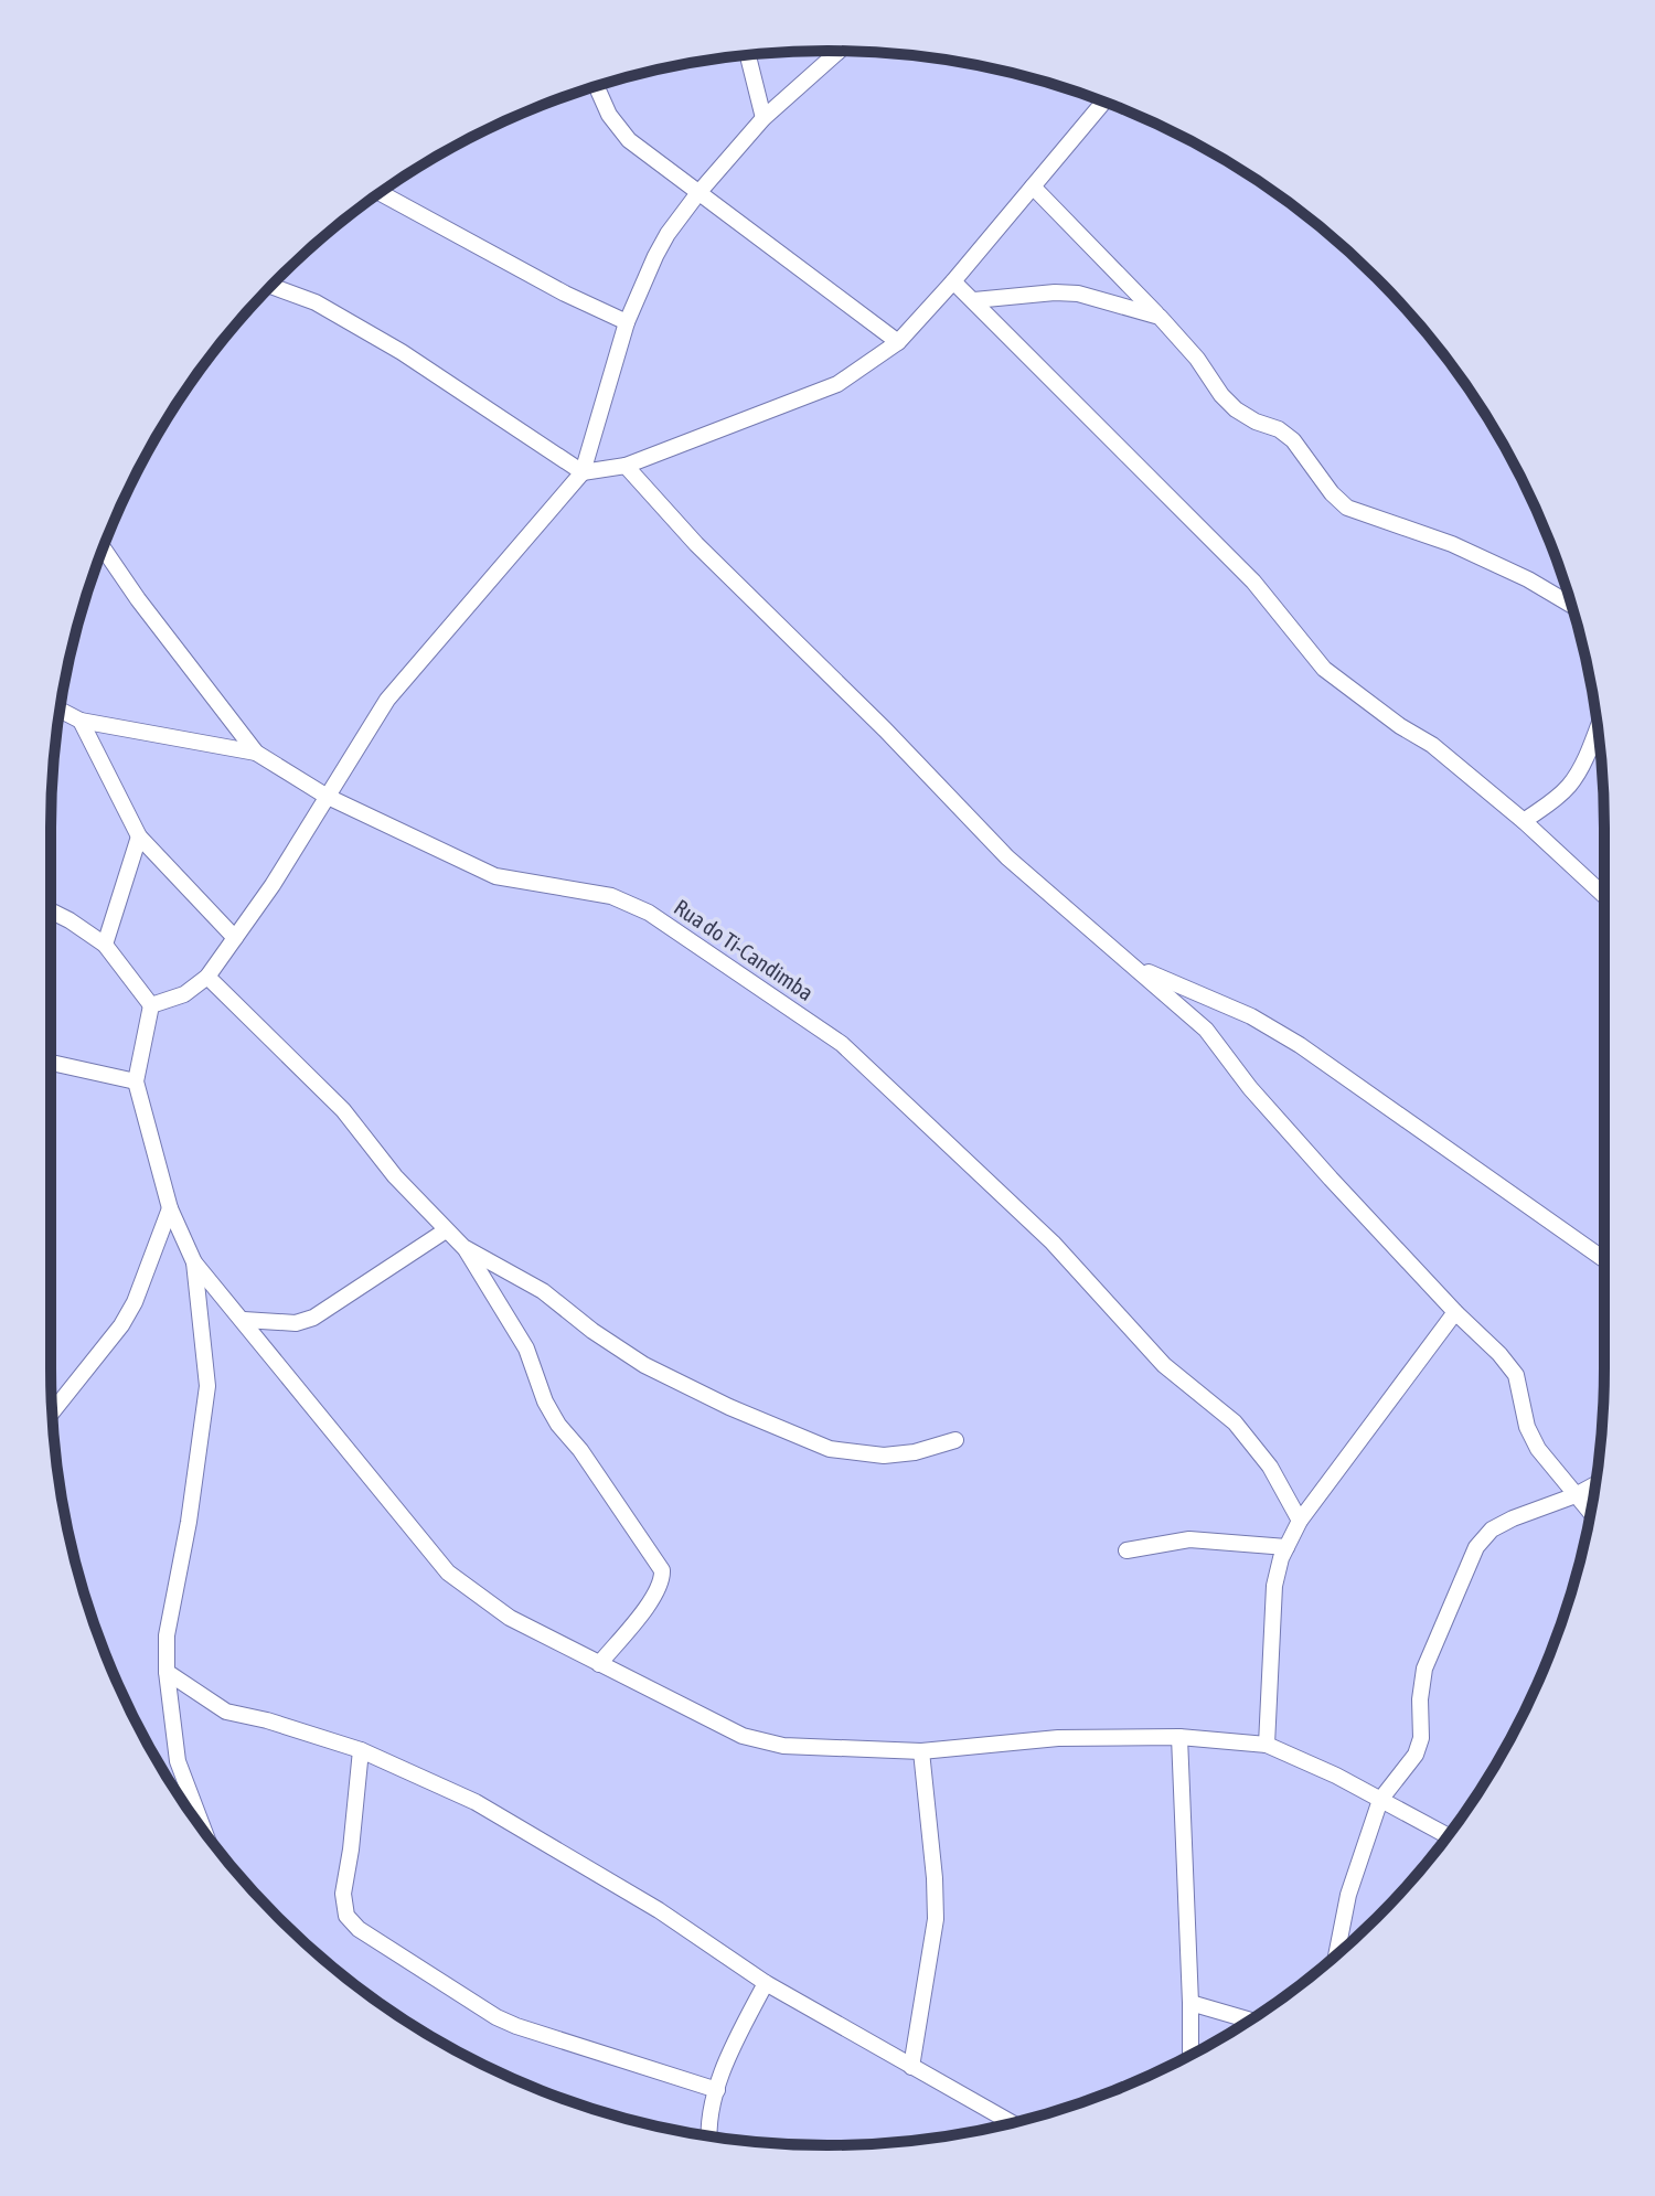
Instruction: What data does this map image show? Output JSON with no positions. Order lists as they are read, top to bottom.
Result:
{
  "streets": {
    "street": ["Rua do Ti-Candimba"]
  }
}
